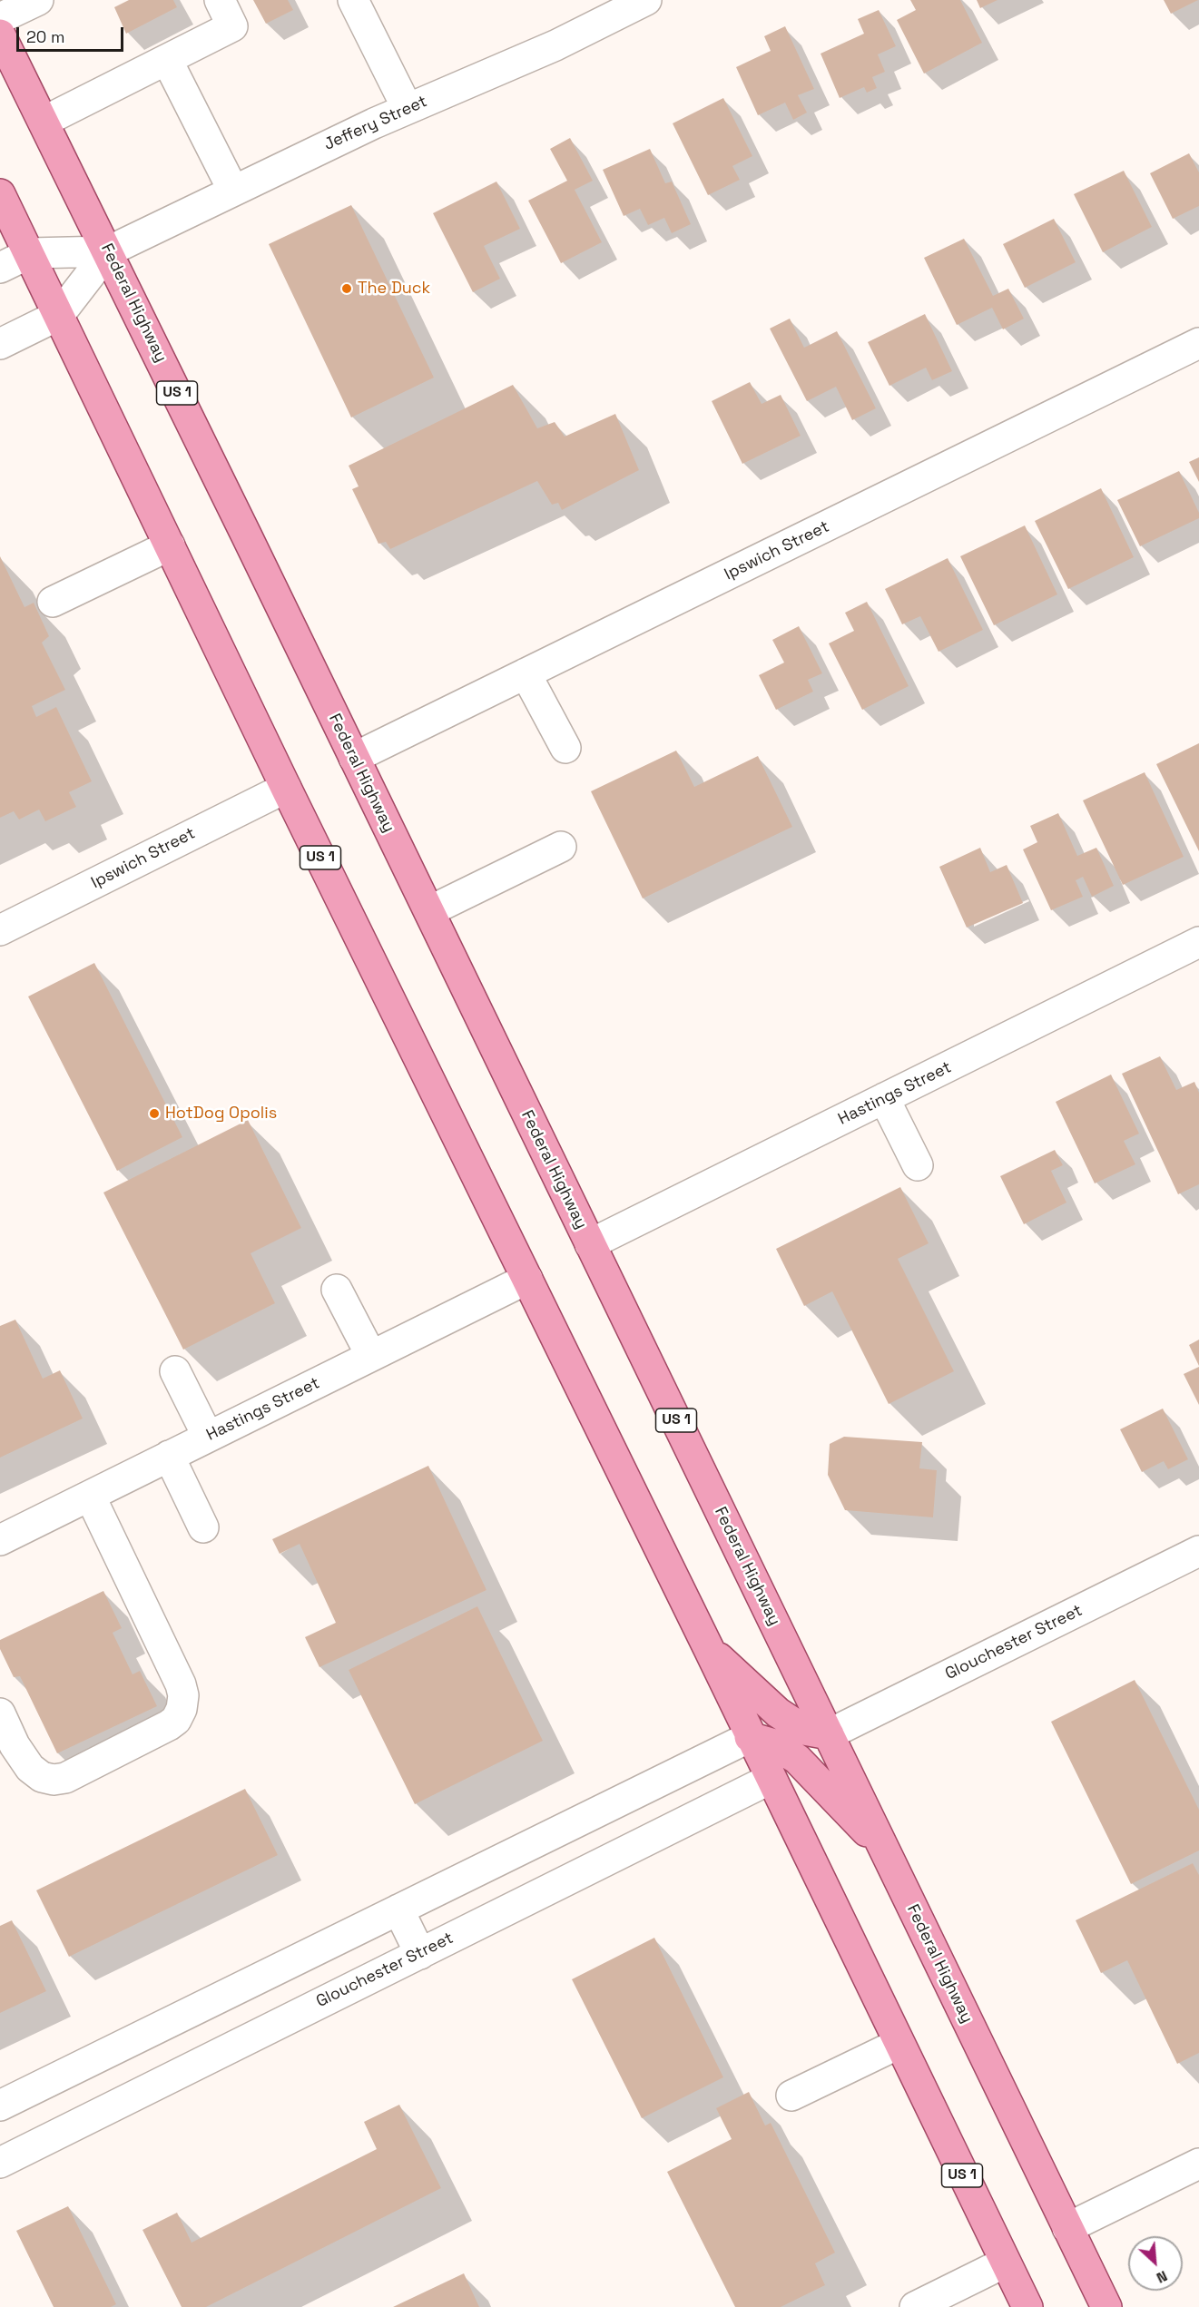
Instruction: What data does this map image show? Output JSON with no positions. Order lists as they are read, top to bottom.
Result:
{
  "streets": {
    "main road": ["Federal Highway", "US 1"],
    "street": [
      "Jeffery Street",
      "Ipswich Street",
      "Hastings Street",
      "Glouchester Street"
    ]
  },
  "crossings": [
    ["Jeffery Street", "Federal Highway"],
    ["Jeffery Street", "US 1"],
    ["Federal Highway", "Ipswich Street"],
    ["Federal Highway", "Hastings Street"],
    ["Federal Highway", "Glouchester Street"],
    ["US 1", "Ipswich Street"],
    ["US 1", "Hastings Street"],
    ["US 1", "Glouchester Street"]
  ],
  "places": ["The Duck", "HotDog Opolis"],
  "scale_bar": "20 m",
  "north": "bottom right"
}
